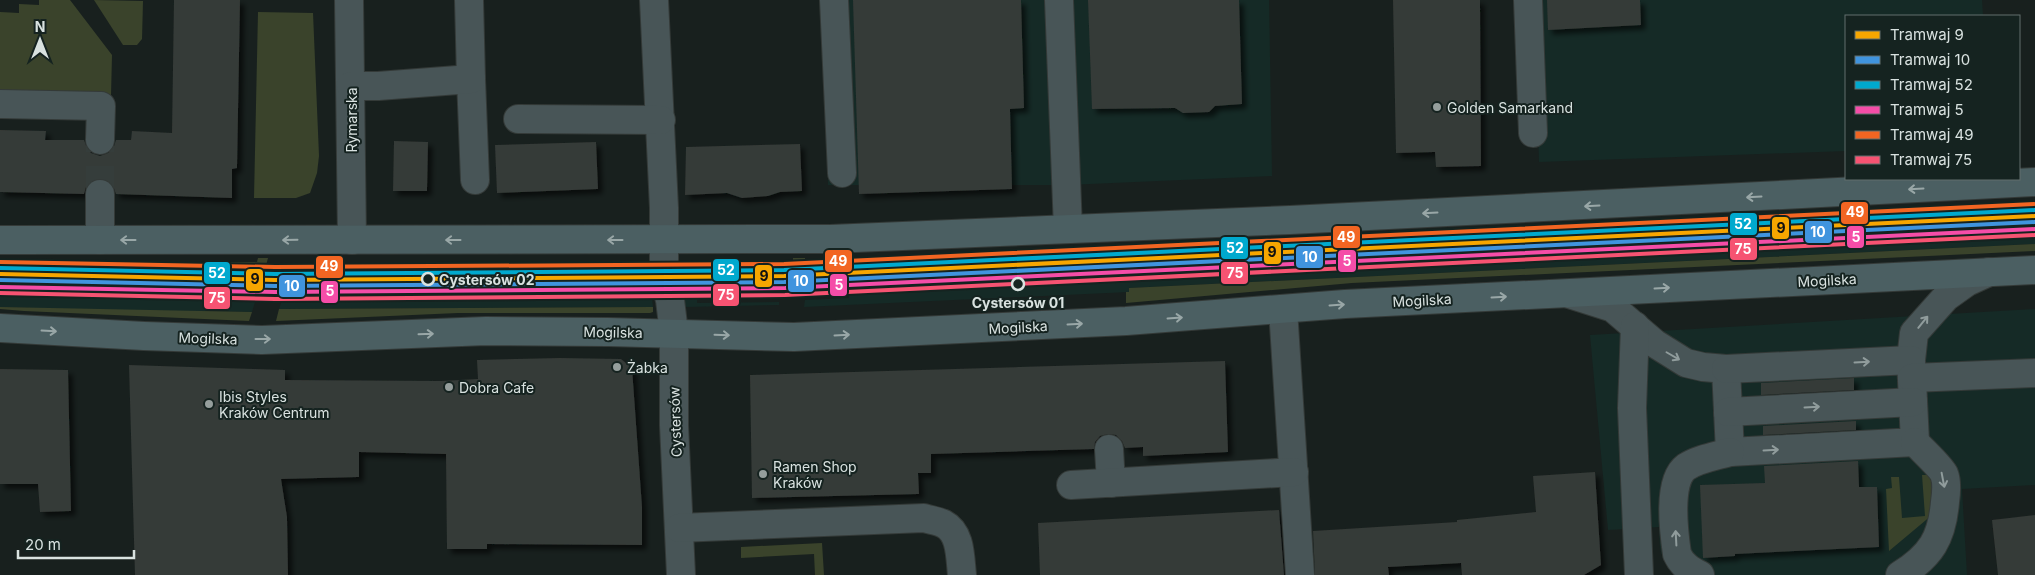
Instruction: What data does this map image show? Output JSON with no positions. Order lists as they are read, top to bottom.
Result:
{
  "streets": {
    "main road": ["Mogilska"],
    "street": ["Rymarska", "Cystersów"]
  },
  "crossings": [
    ["Mogilska", "Cystersów"]
  ],
  "places": [
    "Golden Samarkand",
    "Cystersów 02",
    "Cystersów 01",
    "Żabka",
    "Dobra Cafe",
    "Ibis Styles Kraków Centrum",
    "Ramen Shop Kraków"
  ],
  "lines": [
    "tram line 49",
    "tram line 52",
    "tram line 9",
    "tram line 10",
    "tram line 5",
    "tram line 75"
  ],
  "legend": [
    "Tramwaj 9",
    "Tramwaj 10",
    "Tramwaj 52",
    "Tramwaj 5",
    "Tramwaj 49",
    "Tramwaj 75"
  ],
  "scale_bar": "20 m",
  "north": "top"
}
